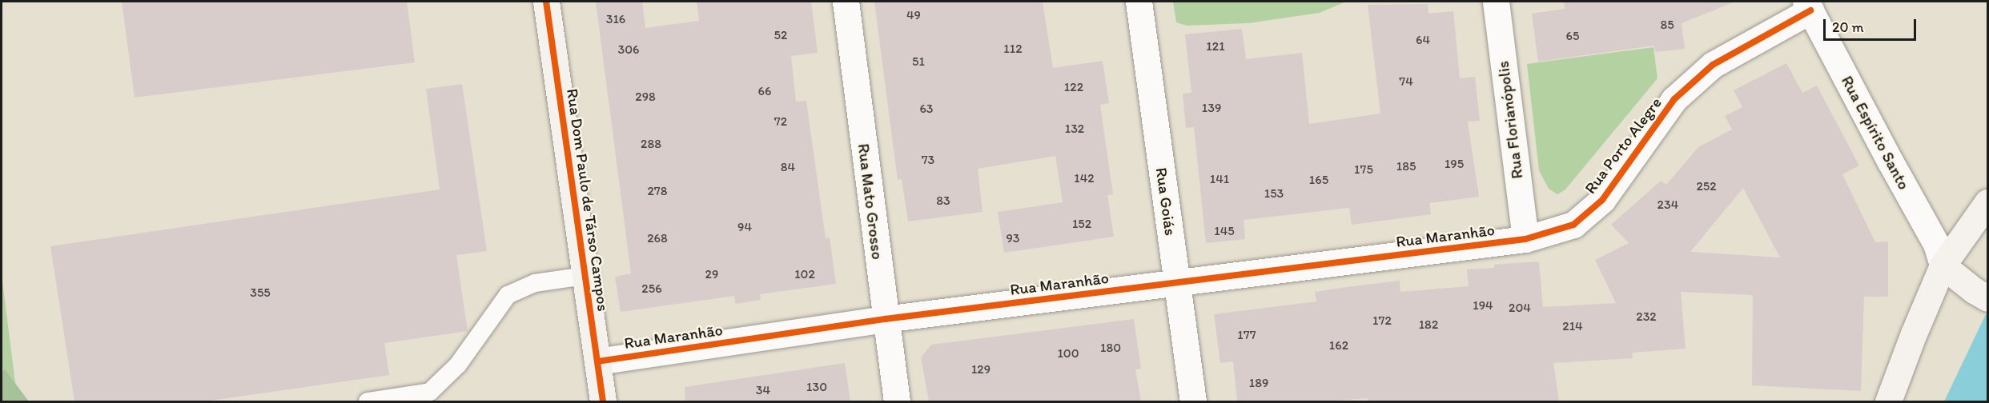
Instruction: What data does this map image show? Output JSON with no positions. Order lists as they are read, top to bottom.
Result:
{
  "streets": {
    "street": [
      "Rua Florianópolis",
      "Rua Espírito Santo",
      "Rua Porto Alegre",
      "Rua Dom Paulo de Társo Campos",
      "Rua Mato Grosso",
      "Rua Goiás",
      "Rua Maranhão"
    ]
  },
  "crossings": [
    ["Rua Florianópolis", "Rua Porto Alegre"],
    ["Rua Florianópolis", "Rua Maranhão"],
    ["Rua Espírito Santo", "Rua Porto Alegre"],
    ["Rua Porto Alegre", "Rua Maranhão"],
    ["Rua Dom Paulo de Társo Campos", "Rua Maranhão"],
    ["Rua Mato Grosso", "Rua Maranhão"],
    ["Rua Goiás", "Rua Maranhão"]
  ],
  "house_numbers": [
    "49",
    "316",
    "85",
    "52",
    "65",
    "64",
    "121",
    "112",
    "306",
    "51",
    "74",
    "122",
    "66",
    "298",
    "139",
    "63",
    "72",
    "132",
    "288",
    "73",
    "195",
    "185",
    "84",
    "175",
    "142",
    "141",
    "165",
    "252",
    "278",
    "153",
    "83",
    "234",
    "152",
    "94",
    "145",
    "268",
    "93",
    "29",
    "102",
    "256",
    "355",
    "194",
    "204",
    "232",
    "172",
    "182",
    "214",
    "177",
    "162",
    "180",
    "100",
    "129",
    "189",
    "130",
    "34"
  ],
  "scale_bar": "20 m"
}
